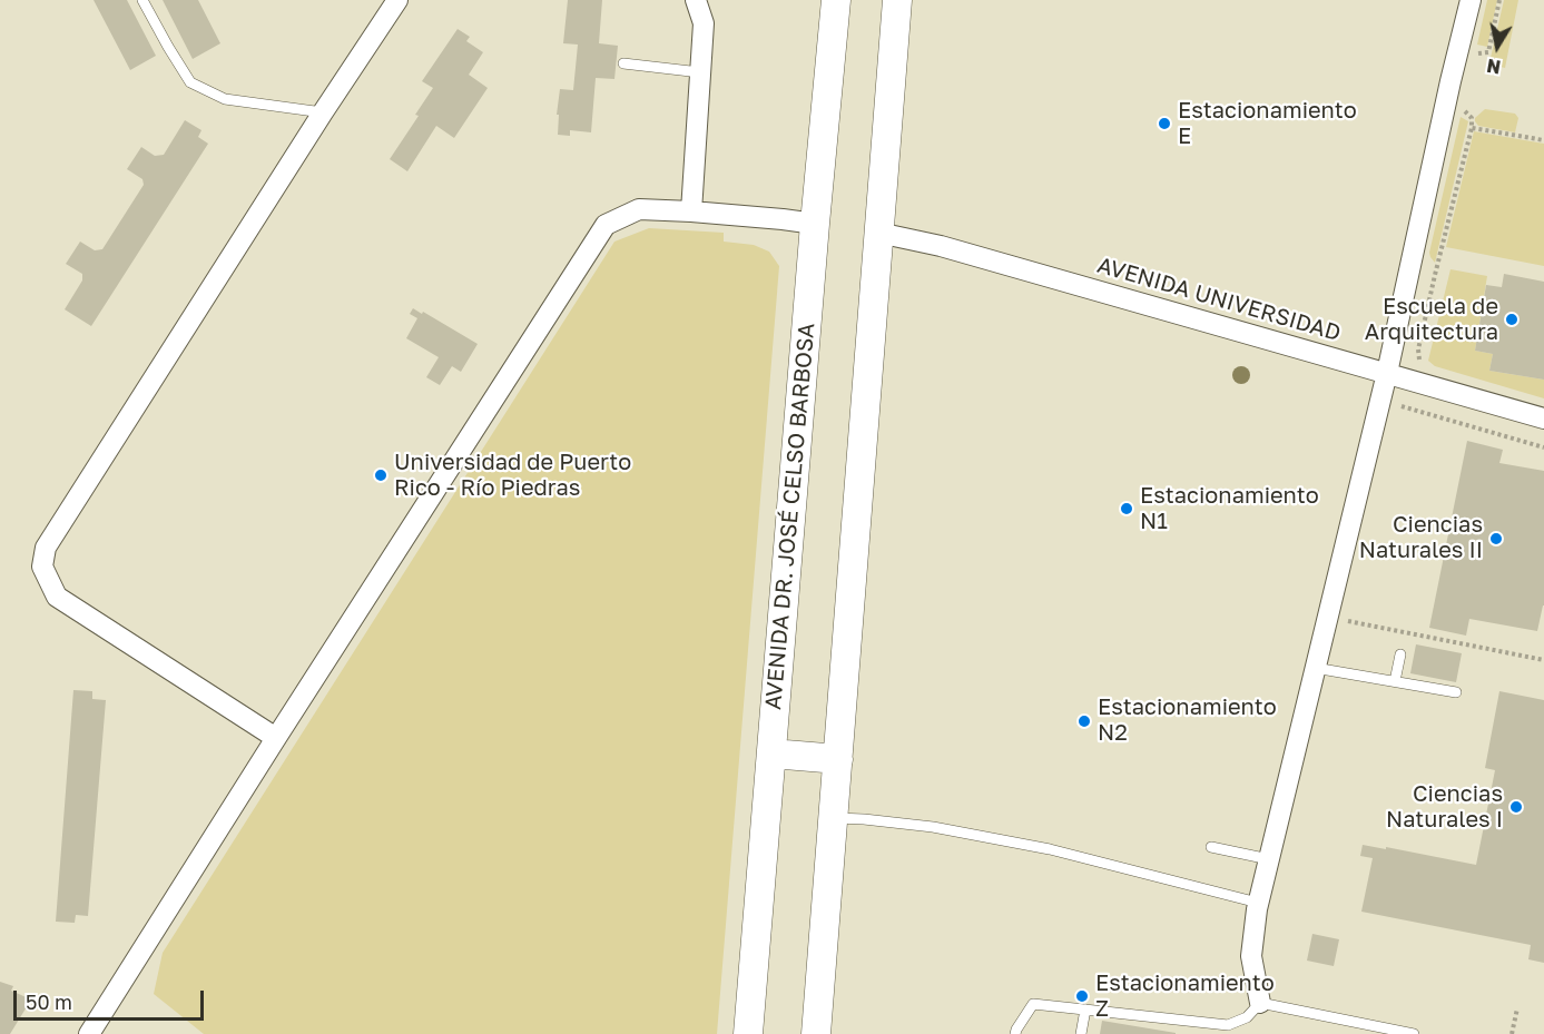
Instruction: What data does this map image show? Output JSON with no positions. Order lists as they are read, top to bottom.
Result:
{
  "streets": {
    "main road": ["AVENIDA DR. JOSÉ CELSO BARBOSA"],
    "street": ["AVENIDA UNIVERSIDAD"]
  },
  "places": [
    "Estacionamiento E",
    "Escuela de Arquitectura",
    "Universidad de Puerto Rico - Río Piedras",
    "Estacionamiento N1",
    "Ciencias Naturales II",
    "Estacionamiento N2",
    "Ciencias Naturales I",
    "Estacionamiento Z"
  ],
  "scale_bar": "50 m",
  "north": "bottom"
}
